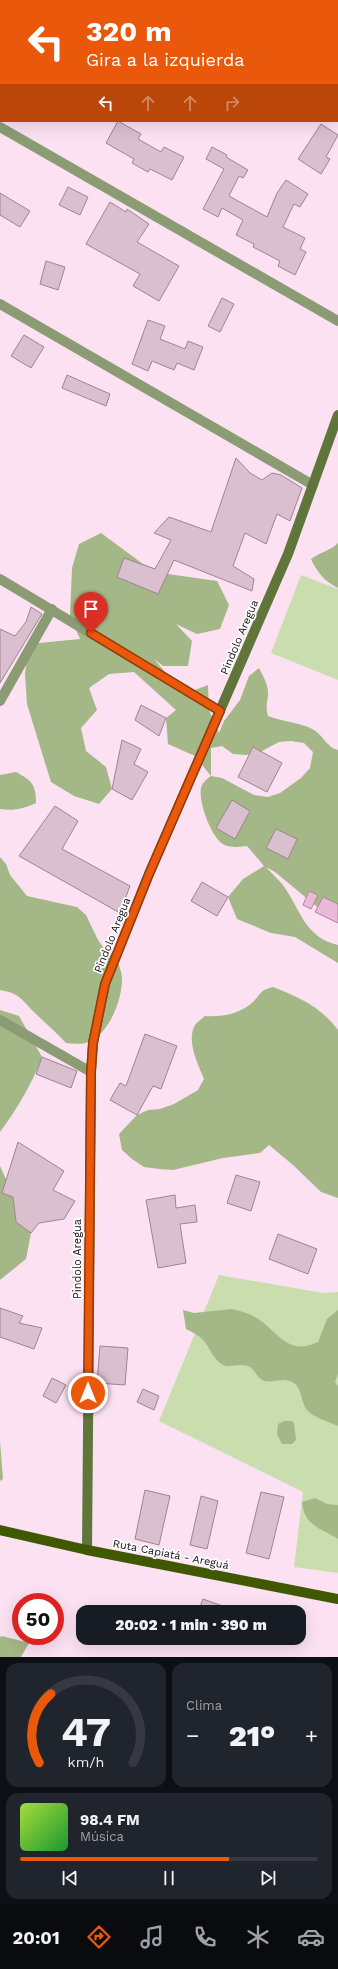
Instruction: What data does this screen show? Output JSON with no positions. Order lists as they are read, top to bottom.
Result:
{
  "streets": {
    "main road": ["Pindolo Aregua", "Ruta Capiatá - Areguá"]
  },
  "crossings": [
    ["Pindolo Aregua", "Ruta Capiatá - Areguá"]
  ],
  "page": {
    "turn": ["320 m", "Gira a la izquierda"],
    "limit": "50",
    "trip": "20:02 · 1 min · 390 m",
    "tile": "Clima",
    "heat": ["−", "21°", "+"],
    "song": ["98.4 FM", "Música"],
    "tabs": "20:01",
    "gauge": ["47", "km/h"]
  }
}
